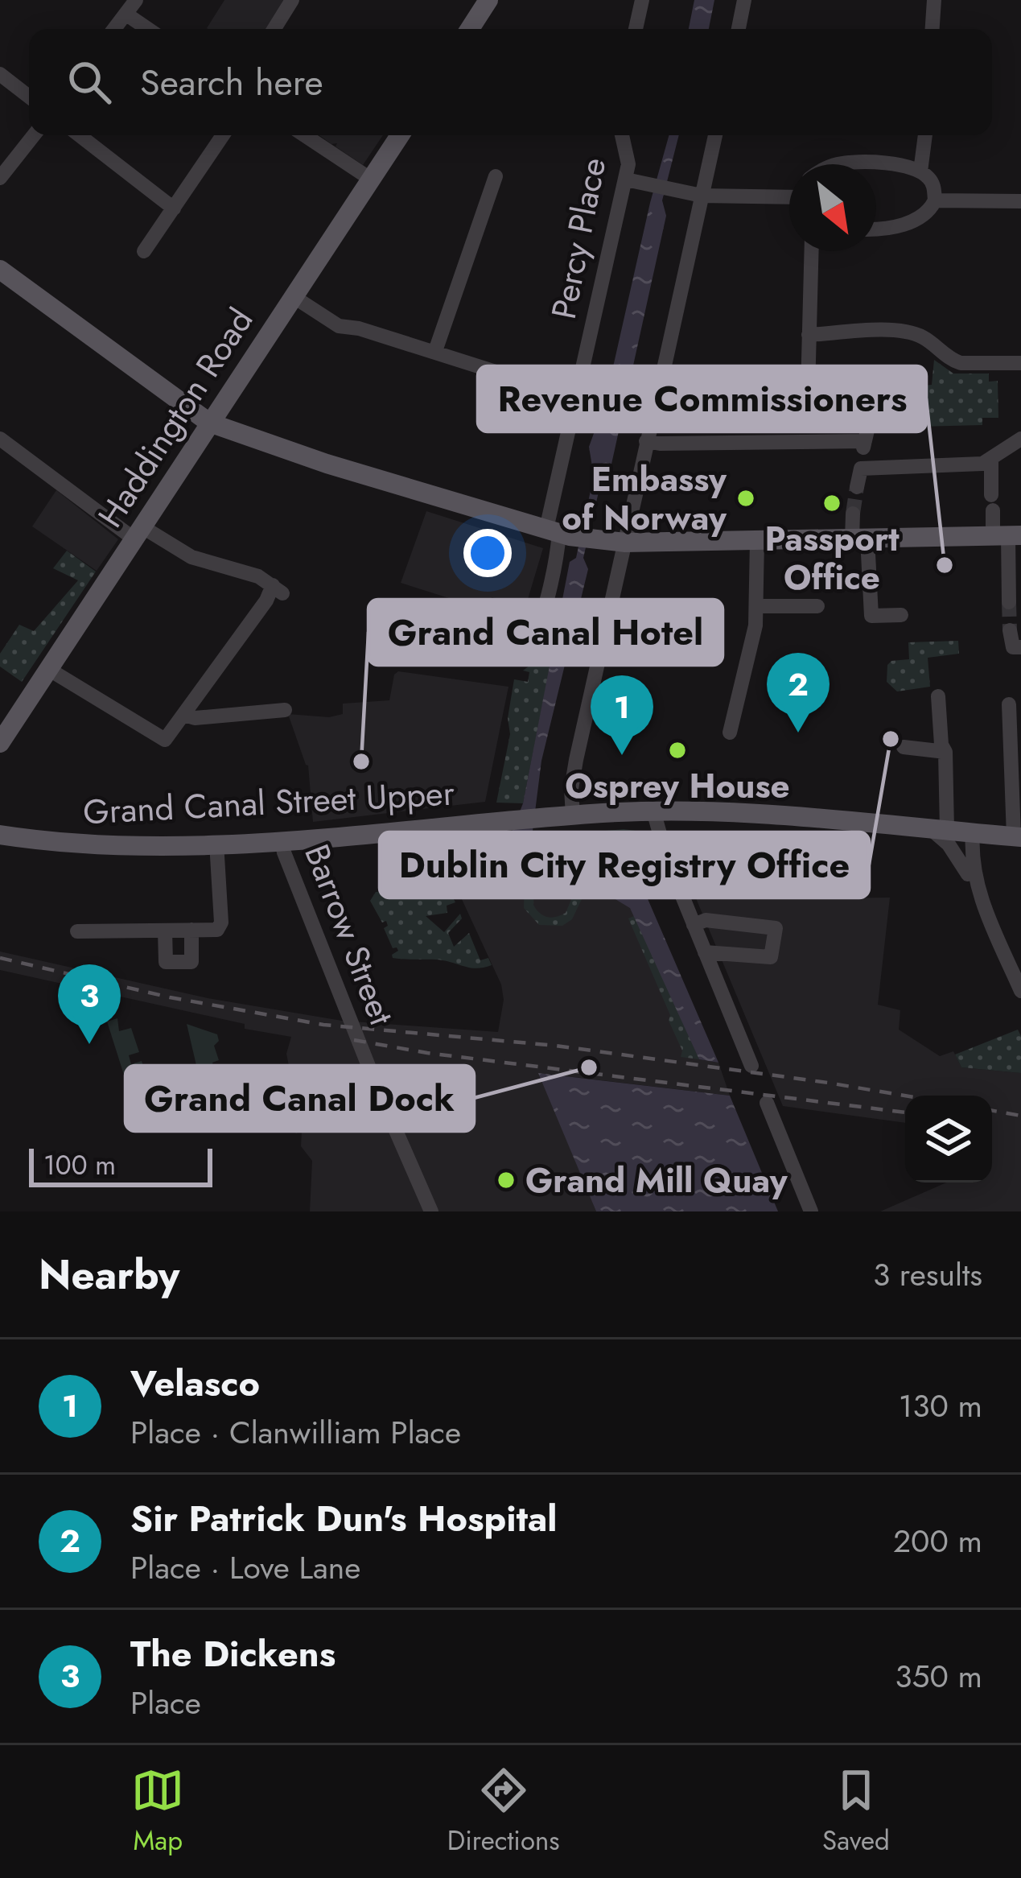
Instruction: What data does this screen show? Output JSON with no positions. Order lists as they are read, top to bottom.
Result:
{
  "streets": {
    "main road": ["Haddington Road", "Grand Canal Street Upper"],
    "street": ["Percy Place", "Barrow Street"]
  },
  "crossings": [
    ["Grand Canal Street Upper", "Barrow Street"]
  ],
  "places": [
    "Embassy of Norway",
    "Passport Office",
    "Revenue Commissioners",
    "Dublin City Registry Office",
    "Osprey House",
    "Grand Canal Hotel",
    "Grand Canal Dock",
    "Grand Mill Quay"
  ],
  "scale_bar": "100 m",
  "north": "bottom right",
  "page": {
    "search": "Search here",
    "pins": ["2", "1", "3"],
    "scale": "100 m",
    "heading": ["Nearby", "3 results"],
    "list": [
      {
        "mark": "1",
        "name": "Velasco",
        "note": "Place · Clanwilliam Place",
        "value": "130 m"
      },
      {
        "mark": "2",
        "name": "Sir Patrick Dun's Hospital",
        "note": "Place · Love Lane",
        "value": "200 m"
      },
      {
        "mark": "3",
        "name": "The Dickens",
        "note": "Place",
        "value": "350 m"
      }
    ],
    "nav": ["Map", "Directions", "Saved"]
  }
}
